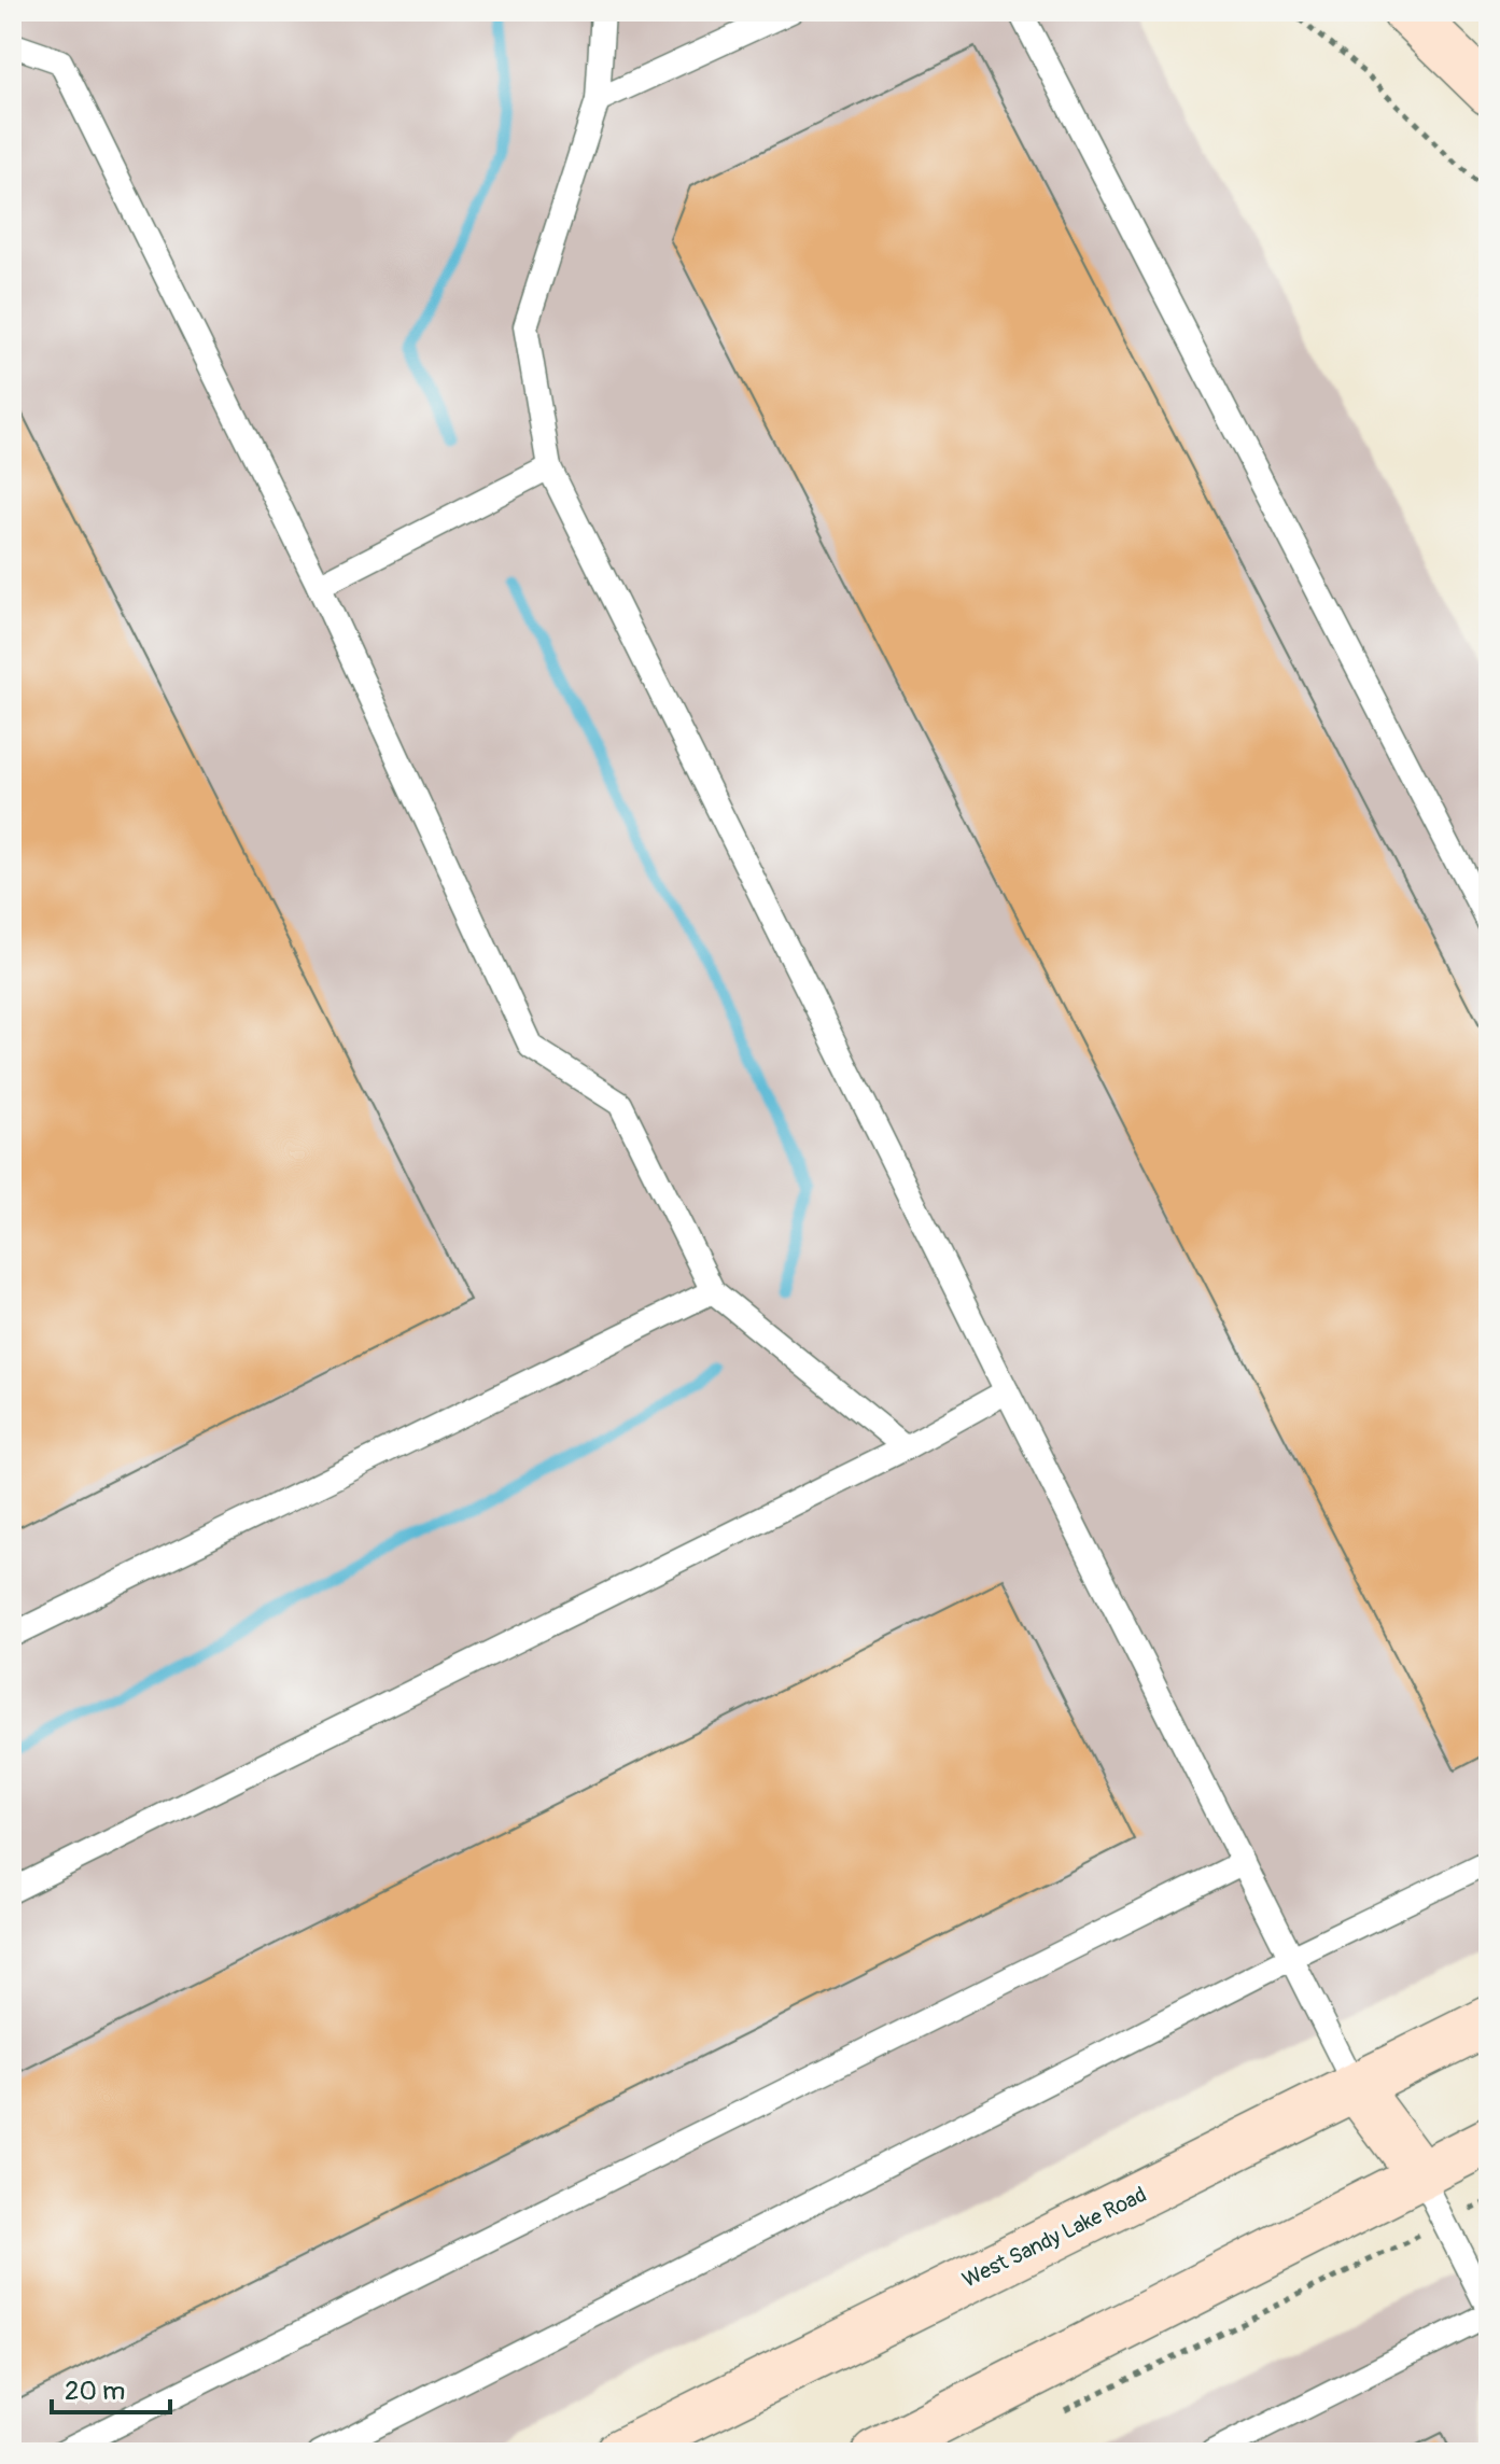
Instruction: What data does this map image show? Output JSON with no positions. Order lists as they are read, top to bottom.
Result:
{
  "streets": {
    "main road": ["West Sandy Lake Road"]
  },
  "scale_bar": "20 m"
}
